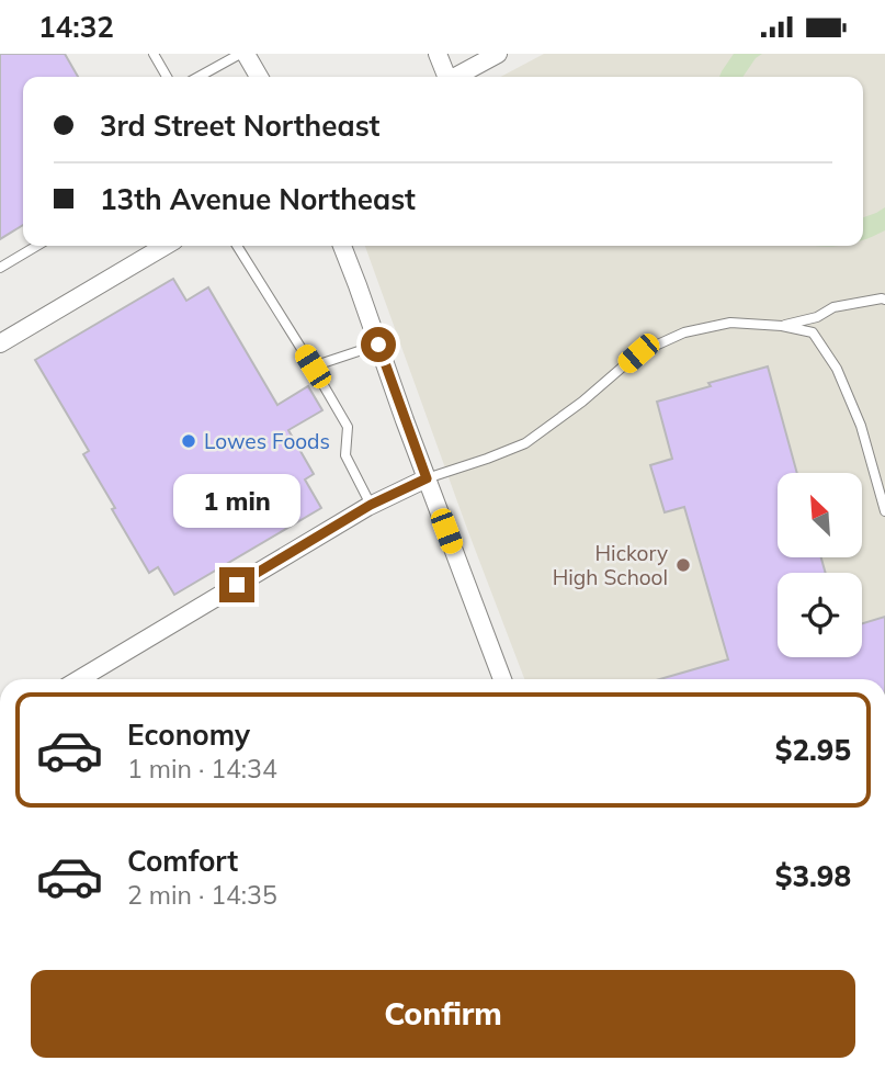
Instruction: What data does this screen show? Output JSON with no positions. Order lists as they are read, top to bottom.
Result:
{
  "places": ["Lowes Foods", "Hickory High School"],
  "north": "top left",
  "page": {
    "status": "14:32",
    "banner": ["3rd Street Northeast", "13th Avenue Northeast"],
    "bubble": "1 min",
    "list": [
      {
        "name": "Economy",
        "note": "1 min · 14:34",
        "value": "$2.95"
      },
      {
        "name": "Comfort",
        "note": "2 min · 14:35",
        "value": "$3.98"
      }
    ],
    "buttons": "Confirm"
  }
}
